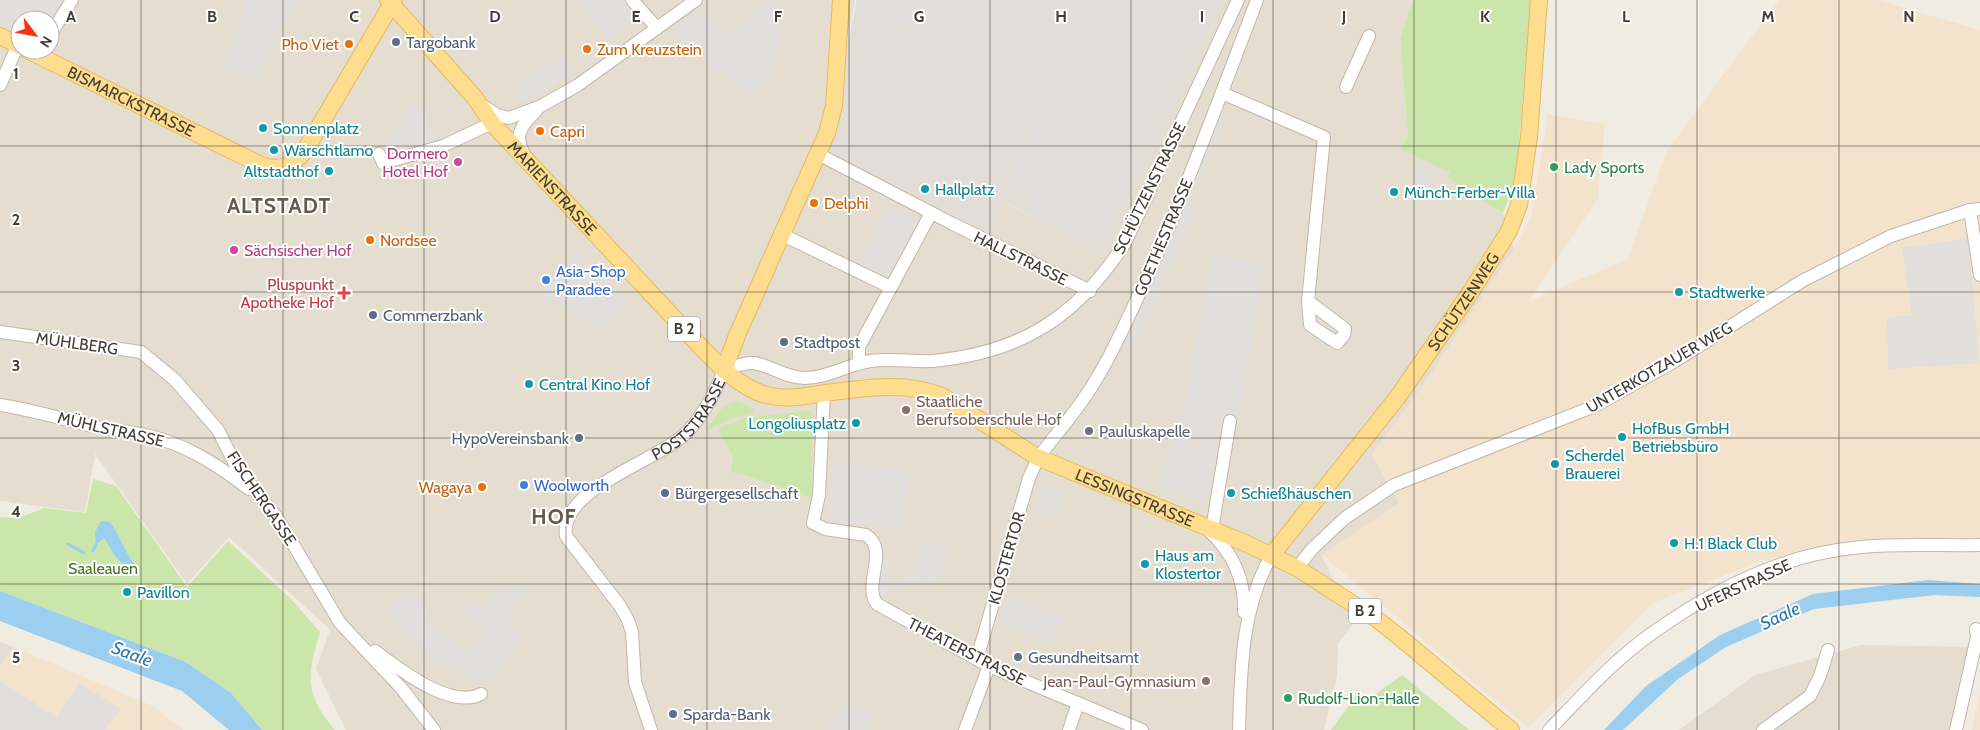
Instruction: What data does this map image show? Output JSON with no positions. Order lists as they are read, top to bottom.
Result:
{
  "streets": {
    "main road": [
      "BISMARCKSTRASSE",
      "MARIENSTRASSE",
      "SCHÜTZENWEG",
      "B 2",
      "POSTSTRASSE",
      "LESSINGSTRASSE"
    ],
    "street": [
      "SCHÜTZENSTRASSE",
      "GOETHESTRASSE",
      "HALLSTRASSE",
      "MÜHLBERG",
      "UNTERKOTZAUER WEG",
      "MÜHLSTRASSE",
      "FISCHERGASSE",
      "KLOSTERTOR",
      "UFERSTRASSE",
      "THEATERSTRASSE"
    ]
  },
  "crossings": [
    ["BISMARCKSTRASSE", "MARIENSTRASSE"],
    ["MARIENSTRASSE", "SCHÜTZENSTRASSE"],
    ["MARIENSTRASSE", "POSTSTRASSE"],
    ["MARIENSTRASSE", "LESSINGSTRASSE"],
    ["SCHÜTZENSTRASSE", "HALLSTRASSE"],
    ["SCHÜTZENSTRASSE", "POSTSTRASSE"],
    ["SCHÜTZENSTRASSE", "LESSINGSTRASSE"],
    ["GOETHESTRASSE", "LESSINGSTRASSE"],
    ["GOETHESTRASSE", "KLOSTERTOR"],
    ["SCHÜTZENWEG", "LESSINGSTRASSE"],
    ["MÜHLBERG", "FISCHERGASSE"],
    ["UNTERKOTZAUER WEG", "LESSINGSTRASSE"],
    ["POSTSTRASSE", "LESSINGSTRASSE"],
    ["MÜHLSTRASSE", "FISCHERGASSE"],
    ["LESSINGSTRASSE", "KLOSTERTOR"],
    ["LESSINGSTRASSE", "THEATERSTRASSE"],
    ["KLOSTERTOR", "THEATERSTRASSE"]
  ],
  "districts": ["ALTSTADT", "HOF"],
  "water": ["Saale"],
  "parks": ["Saaleauen"],
  "places": {
    "other": [
      "Targobank",
      "Pho Viet",
      "Zum Kreuzstein",
      "Sonnenplatz",
      "Capri",
      "Wärschtlamo",
      "Dormero Hotel Hof",
      "Lady Sports",
      "Altstadthof",
      "Hallplatz",
      "Münch-Ferber-Villa",
      "Delphi",
      "Nordsee",
      "Sächsischer Hof",
      "Asia-Shop Paradee",
      "Stadtwerke",
      "Commerzbank",
      "Stadtpost",
      "Central Kino Hof",
      "Staatliche Berufsoberschule Hof",
      "Longoliusplatz",
      "Pauluskapelle",
      "HofBus GmbH Betriebsbüro",
      "HypoVereinsbank",
      "Scherdel Brauerei",
      "Woolworth",
      "Wagaya",
      "Bürgergesellschaft",
      "Schießhäuschen",
      "H.1 Black Club",
      "Haus am Klostertor",
      "Pavillon",
      "Gesundheitsamt",
      "Jean-Paul-Gymnasium",
      "Rudolf-Lion-Halle",
      "Sparda-Bank"
    ],
    "health": ["Pluspunkt Apotheke Hof"]
  },
  "north": "bottom right",
  "grid": {
    "columns": [
      "A",
      "B",
      "C",
      "D",
      "E",
      "F",
      "G",
      "H",
      "I",
      "J",
      "K",
      "L",
      "M",
      "N"
    ],
    "rows": [
      "1",
      "2",
      "3",
      "4",
      "5"
    ]
  }
}
